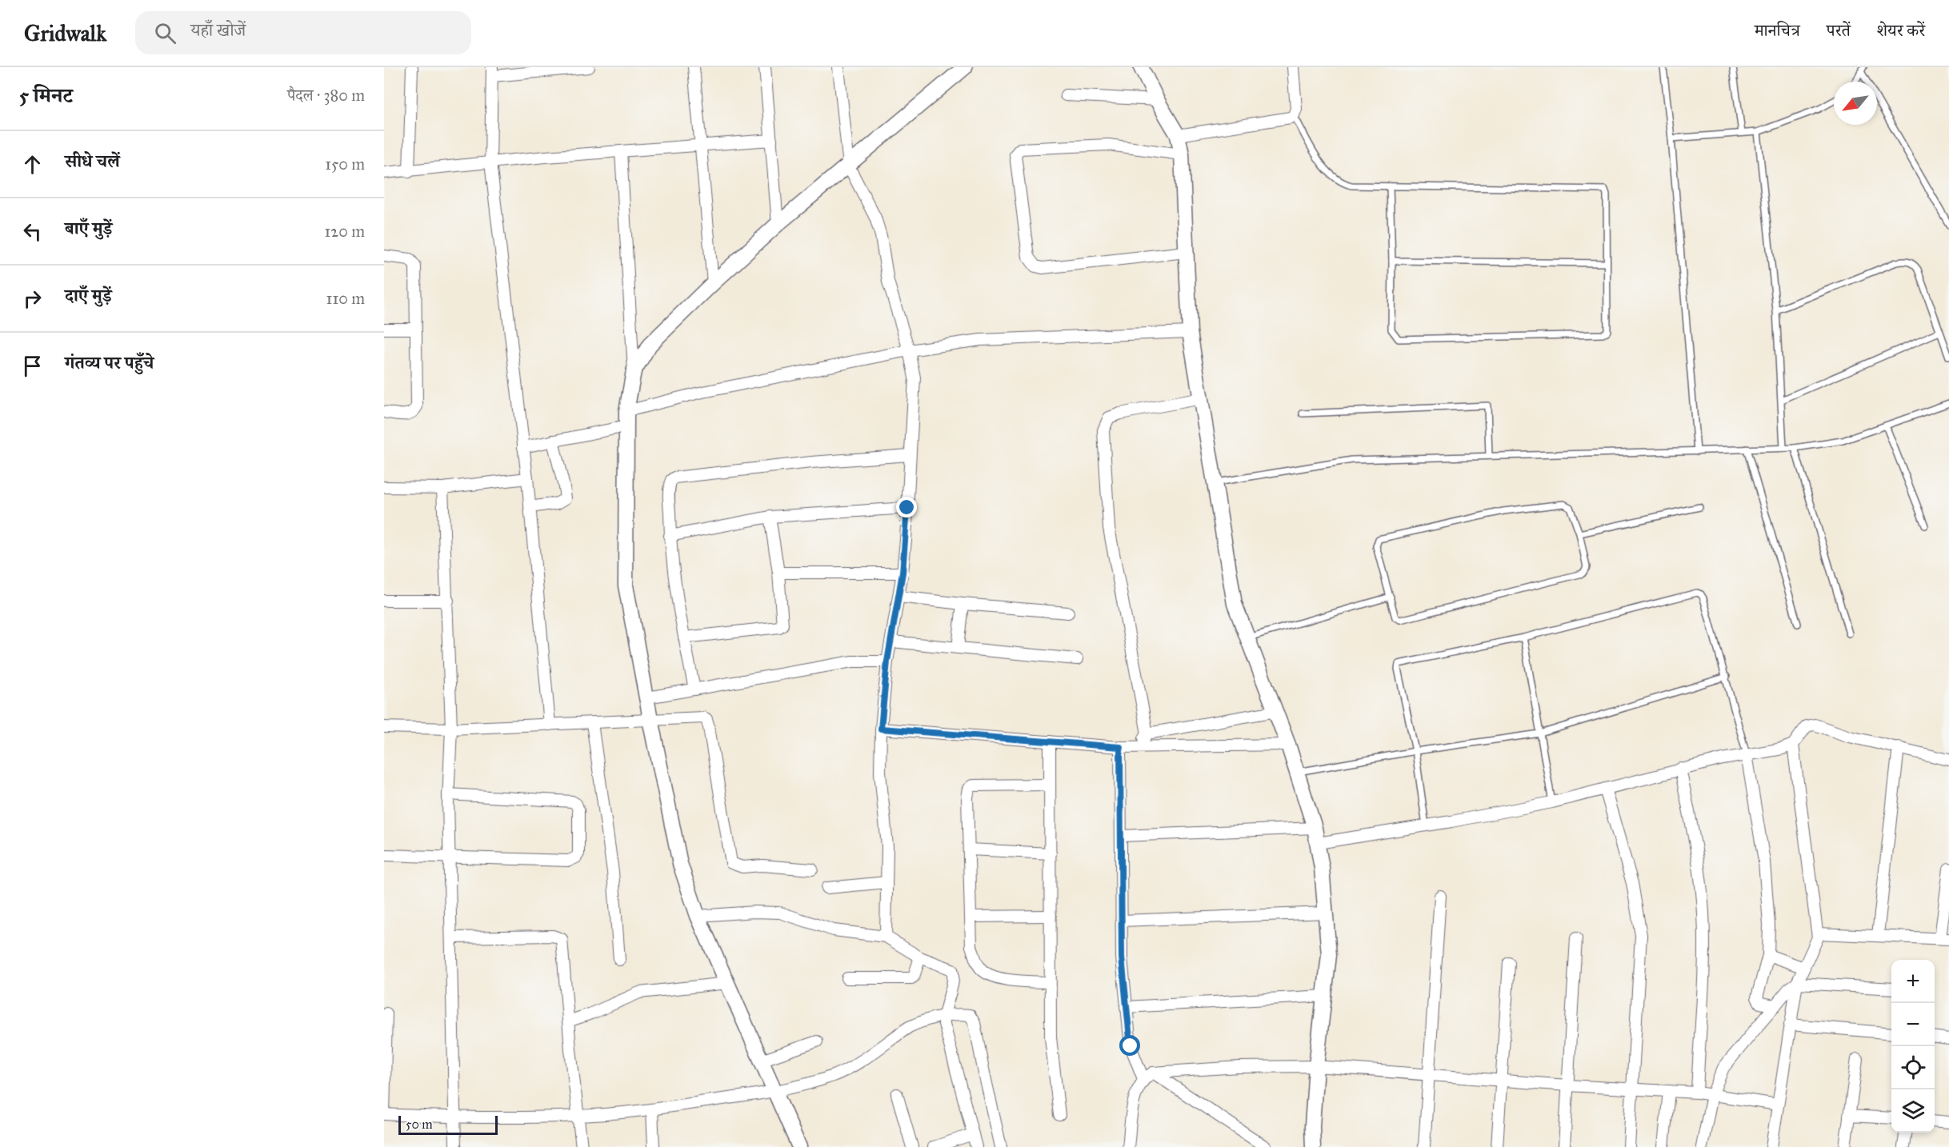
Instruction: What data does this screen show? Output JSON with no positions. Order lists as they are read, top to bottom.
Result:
{
  "scale_bar": "50 m",
  "north": "bottom left",
  "page": {
    "header": "Gridwalk",
    "search": "यहाँ खोजें",
    "nav": ["मानचित्र", "परतें", "शेयर करें"],
    "heading": ["5 मिनट", "पैदल · 380 m"],
    "list": [
      ["सीधे चलें", "150 m"],
      ["बाएँ मुड़ें", "120 m"],
      ["दाएँ मुड़ें", "110 m"],
      "गंतव्य पर पहुँचे"
    ],
    "map_buttons": ["+", "−"],
    "scale": "50 m"
  }
}
